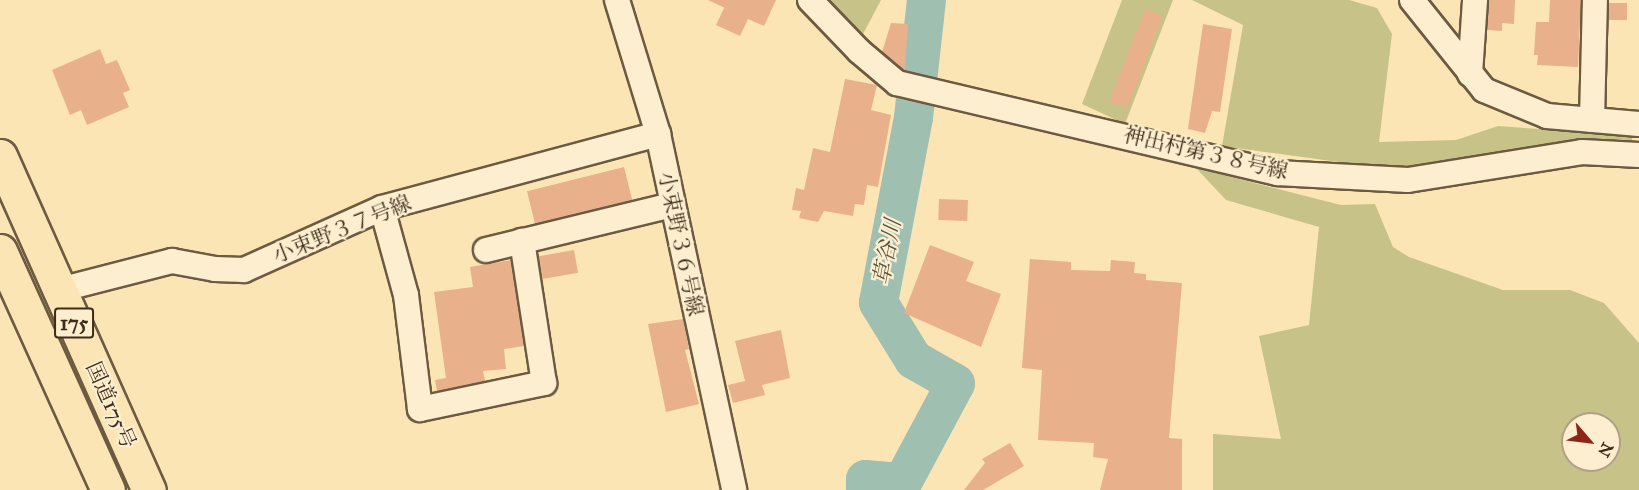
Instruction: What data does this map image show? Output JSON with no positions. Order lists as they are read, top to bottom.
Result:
{
  "streets": {
    "highway": ["175", "国道175号"],
    "street": ["神出村第３８号線", "小束野３７号線", "小束野３６号線"]
  },
  "crossings": [
    ["小束野３７号線", "小束野３６号線"],
    ["小束野３７号線", "国道175号"]
  ],
  "water": ["草谷川"],
  "north": "bottom right"
}
